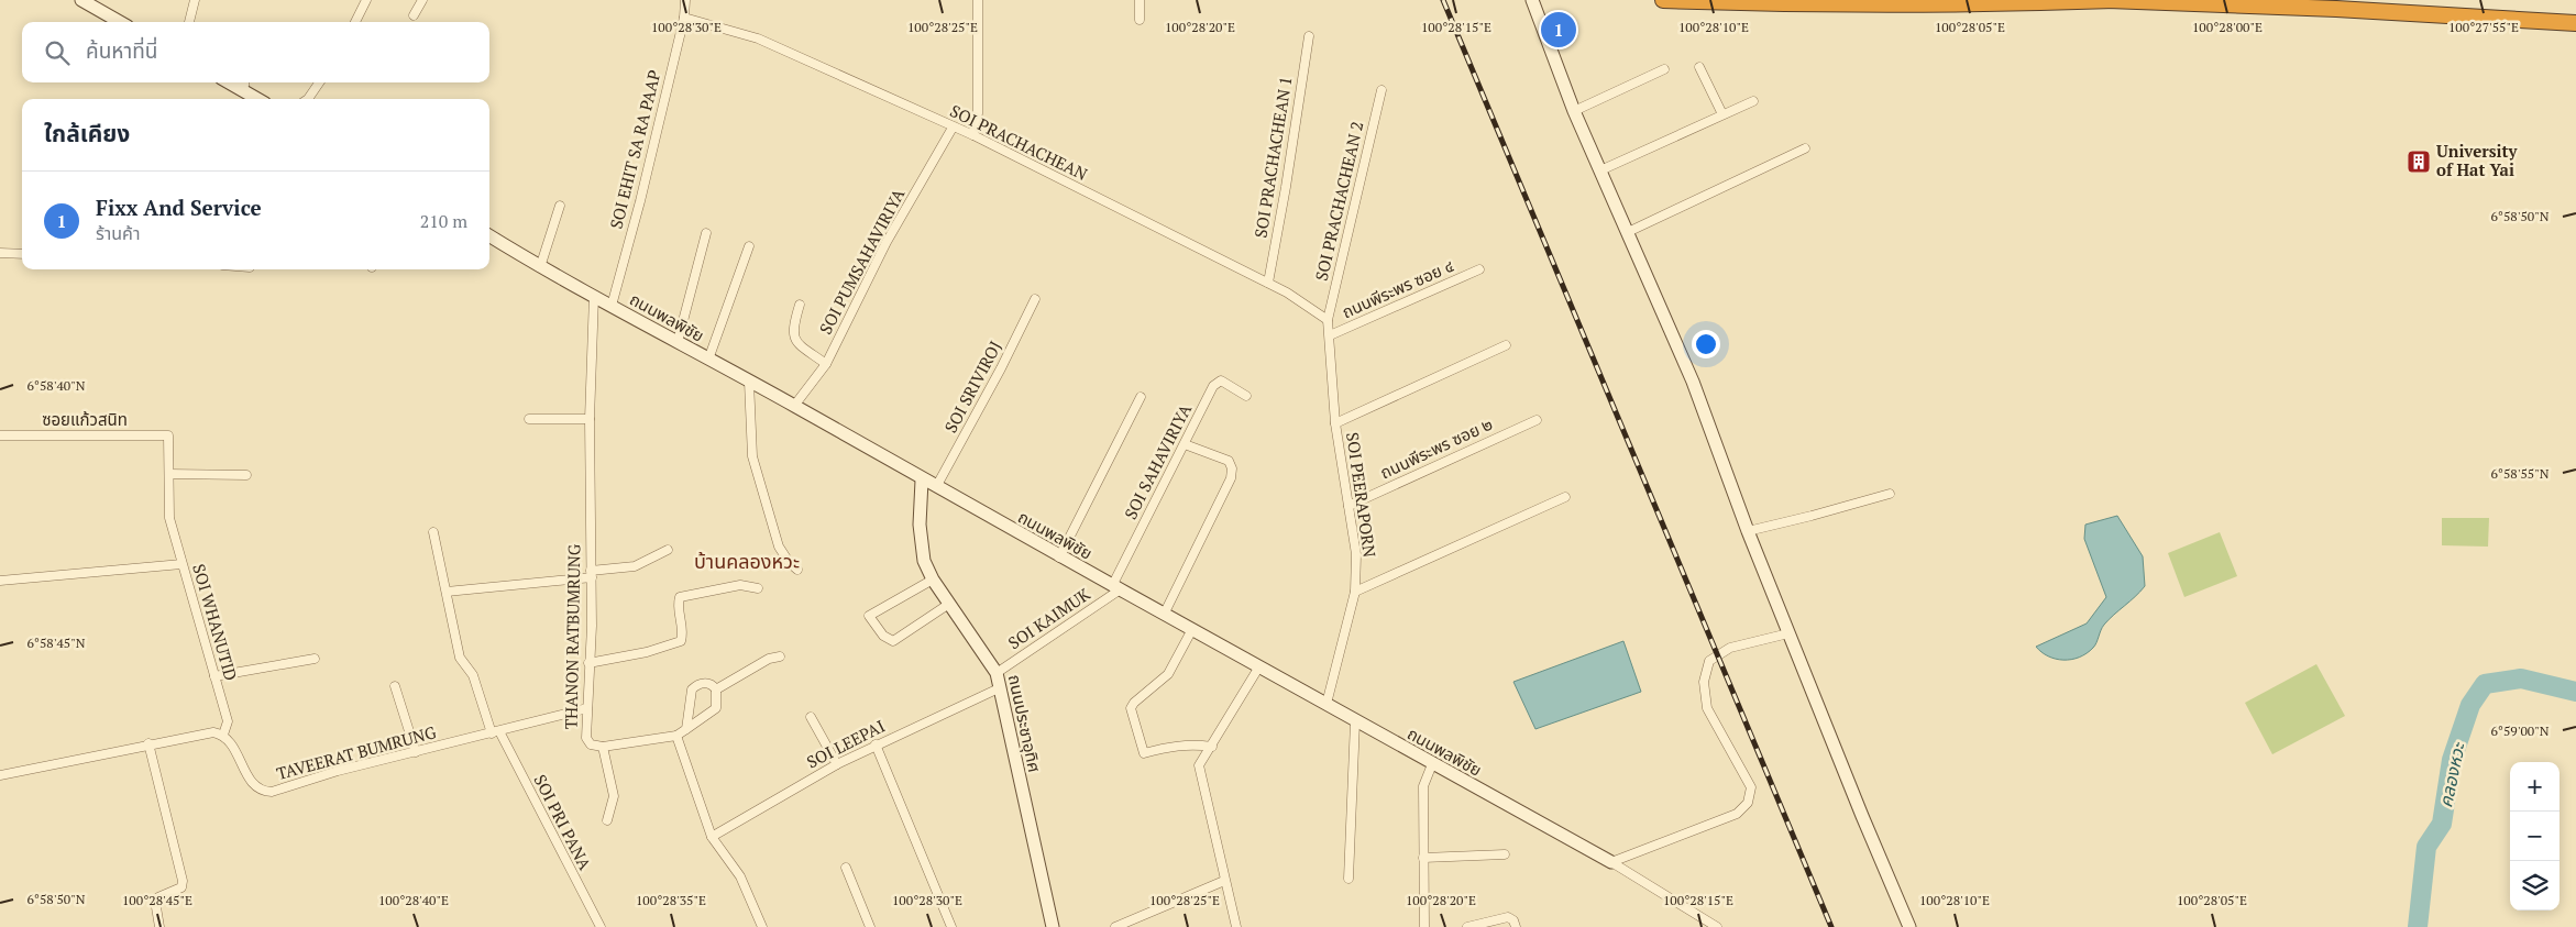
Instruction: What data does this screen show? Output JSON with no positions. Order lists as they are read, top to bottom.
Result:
{
  "streets": {
    "street": [
      "SOI PRACHACHEAN",
      "SOI EHIT SA RA PAAP",
      "SOI PRACHACHEAN 1",
      "SOI PRACHACHEAN 2",
      "SOI PUMSAHAVIRIYA",
      "ถนนพีระพร ซอย ๔",
      "ถนนพลพิชัย",
      "SOI SRIVIROJ",
      "ซอยแก้วสนิท",
      "ถนนพีระพร ซอย ๒",
      "SOI SAHAVIRIYA",
      "SOI PEERAPORN",
      "SOI KAIMUK",
      "SOI WHANUTID",
      "THANON RATBUMRUNG",
      "ถนนประชาอุทิศ",
      "SOI LEEPAI",
      "TAVEERAT BUMRUNG",
      "SOI PRI PANA"
    ]
  },
  "crossings": [
    ["SOI PRACHACHEAN", "SOI EHIT SA RA PAAP"],
    ["SOI PRACHACHEAN", "SOI PRACHACHEAN 1"],
    ["SOI PRACHACHEAN", "SOI PRACHACHEAN 2"],
    ["SOI PRACHACHEAN", "SOI PUMSAHAVIRIYA"],
    ["SOI PRACHACHEAN", "SOI PEERAPORN"],
    ["SOI EHIT SA RA PAAP", "ถนนพลพิชัย"],
    ["SOI PRACHACHEAN 2", "SOI PEERAPORN"],
    ["SOI PUMSAHAVIRIYA", "ถนนพลพิชัย"],
    ["ถนนพีระพร ซอย ๔", "SOI PEERAPORN"],
    ["ถนนพลพิชัย", "SOI SRIVIROJ"],
    ["ถนนพลพิชัย", "SOI SAHAVIRIYA"],
    ["ถนนพลพิชัย", "SOI PEERAPORN"],
    ["ถนนพลพิชัย", "SOI KAIMUK"],
    ["ถนนพลพิชัย", "THANON RATBUMRUNG"],
    ["ถนนพลพิชัย", "ถนนประชาอุทิศ"],
    ["ซอยแก้วสนิท", "SOI WHANUTID"],
    ["ถนนพีระพร ซอย ๒", "SOI PEERAPORN"],
    ["SOI SAHAVIRIYA", "SOI KAIMUK"],
    ["SOI KAIMUK", "ถนนประชาอุทิศ"],
    ["SOI WHANUTID", "TAVEERAT BUMRUNG"],
    ["THANON RATBUMRUNG", "TAVEERAT BUMRUNG"],
    ["ถนนประชาอุทิศ", "SOI LEEPAI"],
    ["TAVEERAT BUMRUNG", "SOI PRI PANA"]
  ],
  "districts": ["บ้านคลองหวะ"],
  "water": ["คลองหวะ"],
  "places": {
    "building": ["University of Hat Yai"]
  },
  "page": {
    "pins": "1",
    "search": "ค้นหาที่นี่",
    "heading": "ใกล้เคียง",
    "list": [
      {
        "mark": "1",
        "name": "Fixx And Service",
        "note": "ร้านค้า",
        "value": "210 m"
      }
    ],
    "map_buttons": ["+", "−"]
  },
  "coordinates": [
    "100°28'30\"E",
    "100°28'25\"E",
    "100°28'20\"E",
    "100°28'15\"E",
    "100°28'10\"E",
    "100°28'05\"E",
    "100°28'00\"E",
    "100°27'55\"E",
    "6°58'50\"N",
    "6°58'40\"N",
    "6°58'55\"N",
    "6°58'45\"N",
    "6°59'00\"N",
    "100°28'45\"E",
    "100°28'40\"E",
    "100°28'35\"E"
  ]
}
